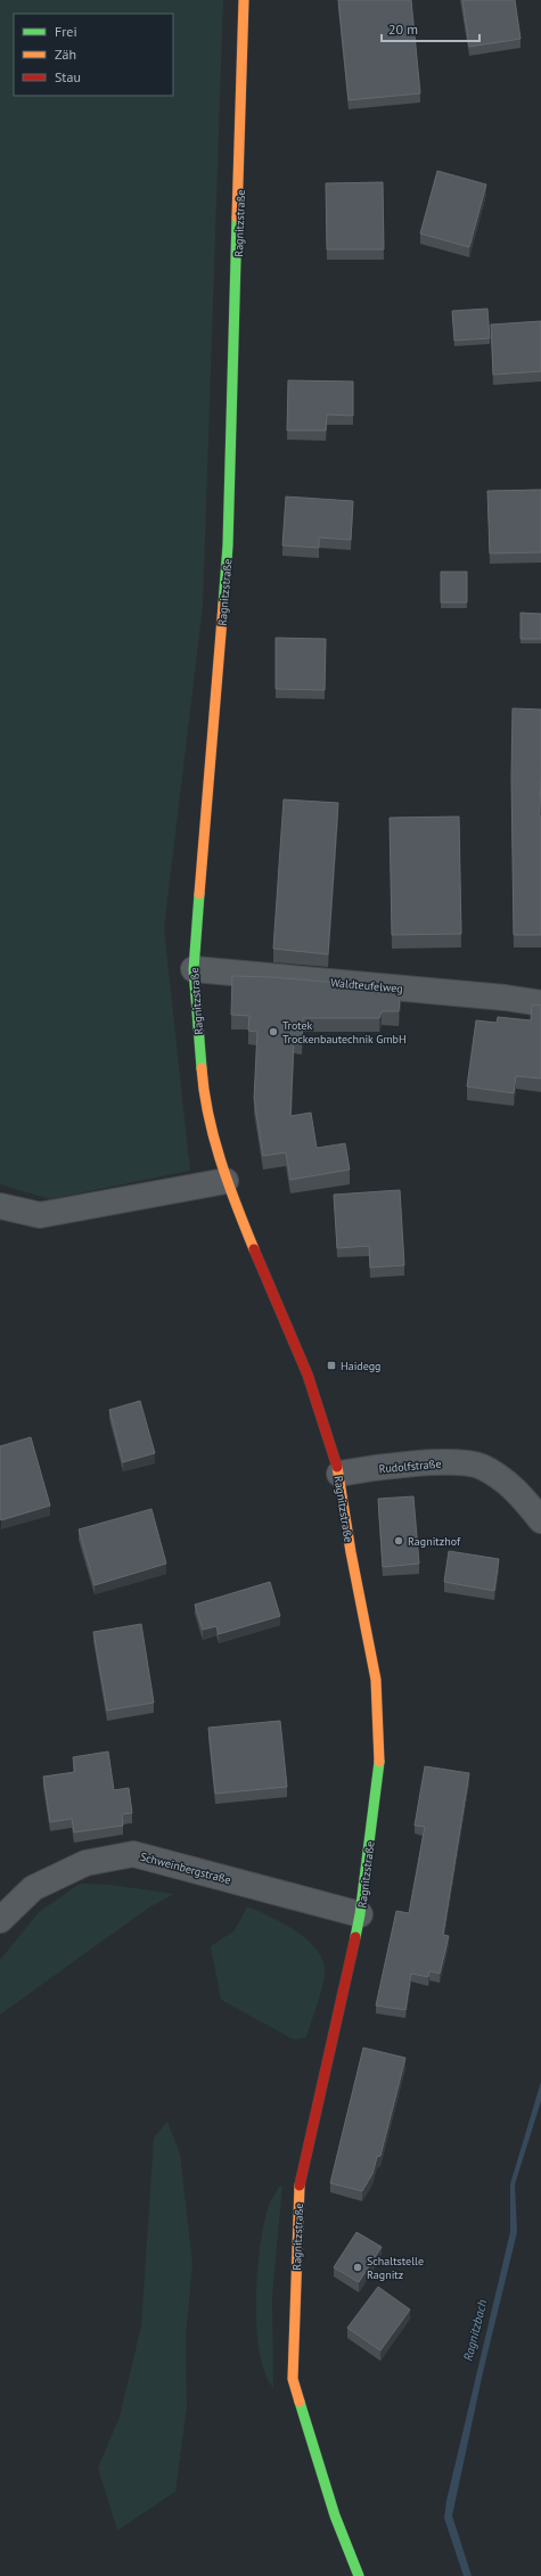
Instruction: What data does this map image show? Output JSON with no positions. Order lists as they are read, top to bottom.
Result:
{
  "streets": {
    "main road": ["Ragnitzstraße"],
    "street": ["Waldteufelweg", "Rudolfstraße", "Schweinbergstraße"]
  },
  "crossings": [
    ["Ragnitzstraße", "Waldteufelweg"],
    ["Ragnitzstraße", "Rudolfstraße"],
    ["Ragnitzstraße", "Schweinbergstraße"]
  ],
  "water": ["Ragnitzbach"],
  "places": {
    "other": ["Trotek Trockenbautechnik GmbH", "Ragnitzhof", "Schaltstelle Ragnitz"],
    "transit": ["Haidegg"]
  },
  "legend": ["Frei", "Zäh", "Stau"],
  "scale_bar": "20 m"
}
